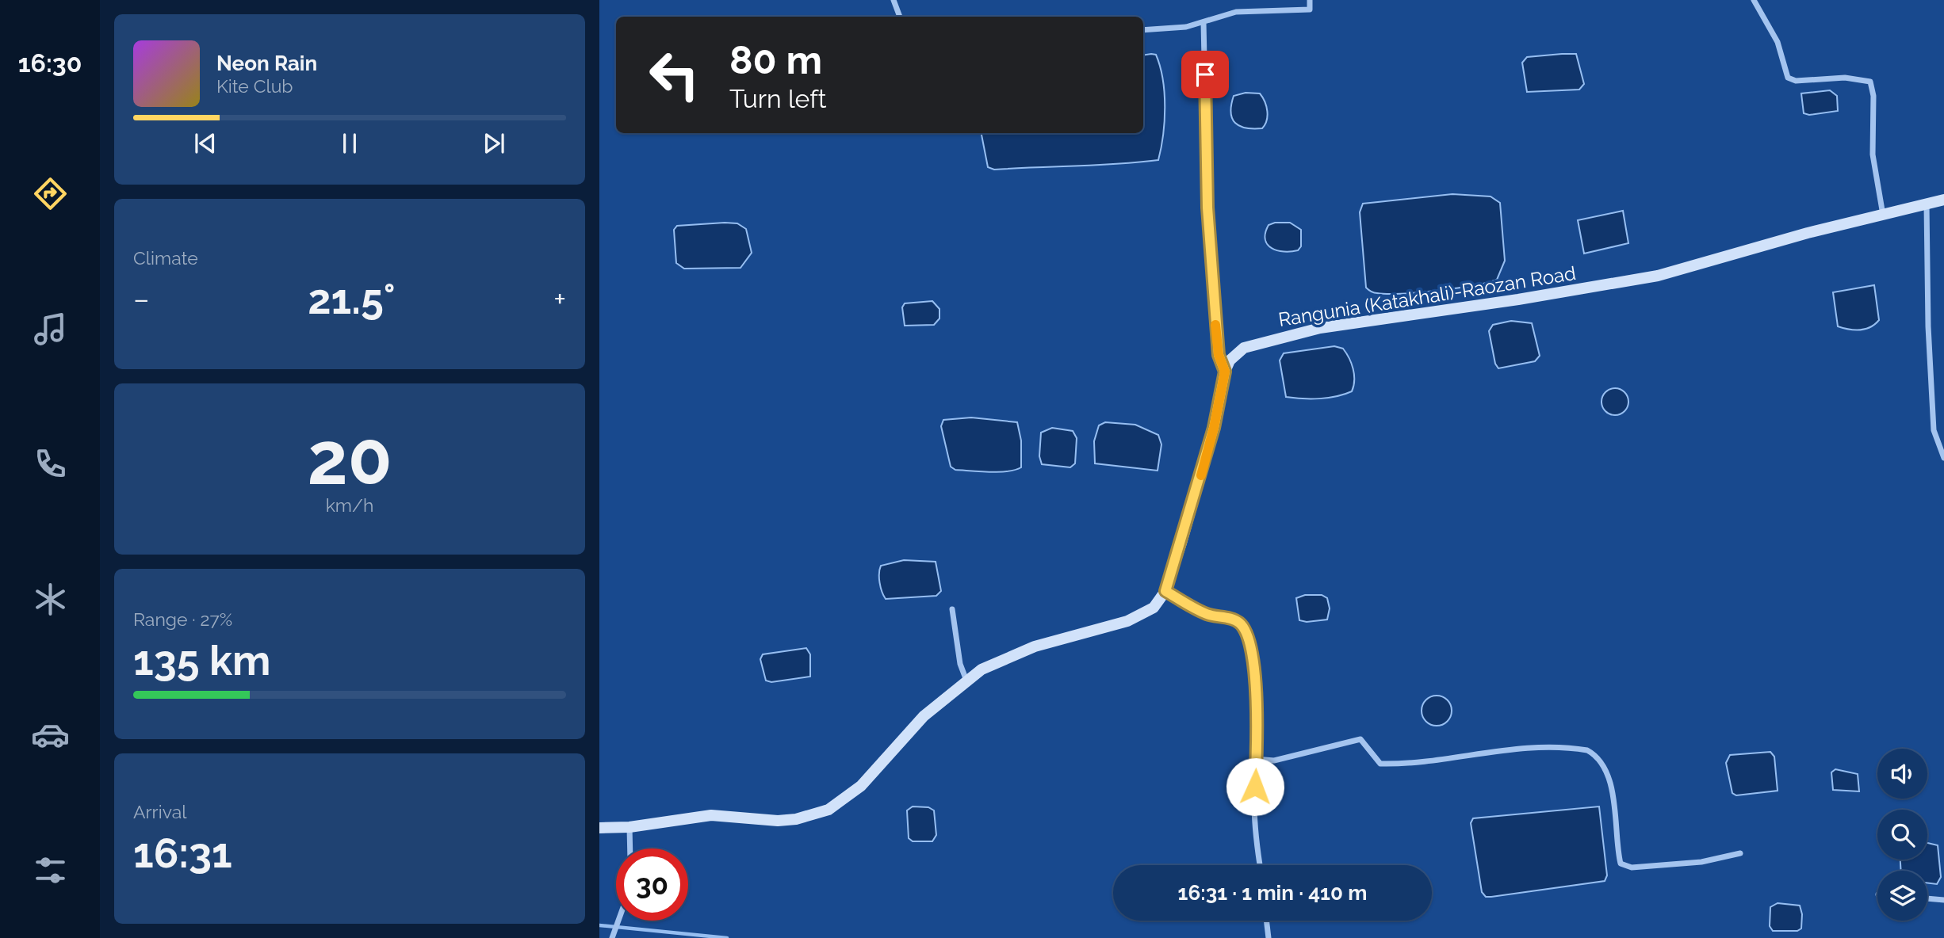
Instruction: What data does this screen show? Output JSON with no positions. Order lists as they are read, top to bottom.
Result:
{
  "streets": {
    "main road": ["Rangunia (Katakhali)-Raozan Road"]
  },
  "page": {
    "tabs": "16:30",
    "turn": ["80 m", "Turn left"],
    "song": ["Neon Rain", "Kite Club"],
    "tile": [
      "Climate",
      ["20", "km/h"],
      ["Range · 27%", "135 km"],
      ["Arrival", "16:31"]
    ],
    "heat": ["−", "21.5°", "+"],
    "limit": "30",
    "trip": "16:31 · 1 min · 410 m"
  }
}
